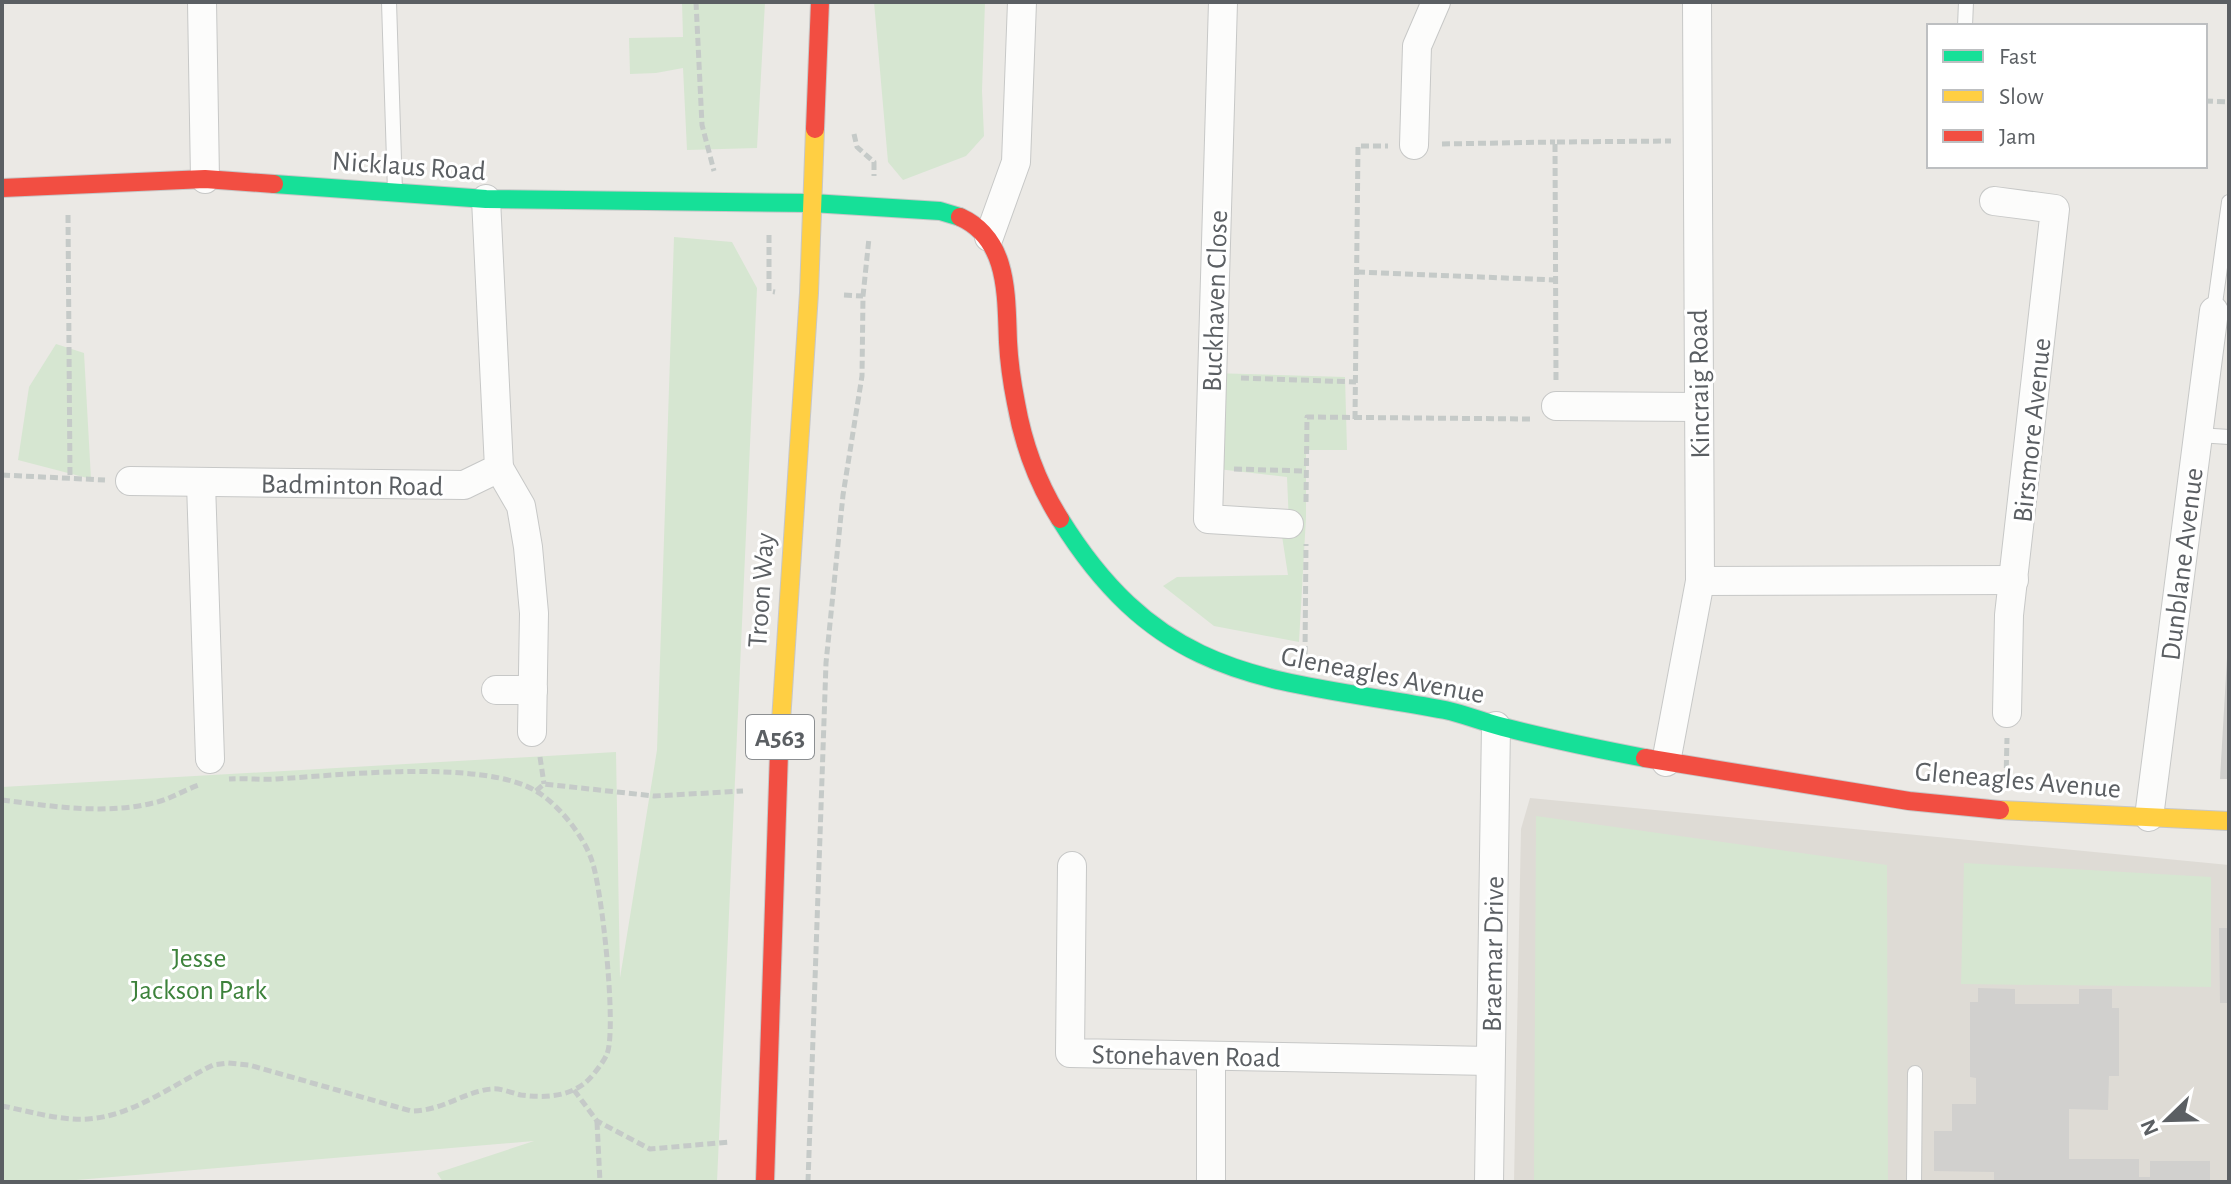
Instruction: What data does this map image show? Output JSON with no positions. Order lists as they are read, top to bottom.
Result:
{
  "streets": {
    "main road": [
      "Nicklaus Road",
      "Troon Way",
      "Gleneagles Avenue",
      "A563"
    ],
    "street": [
      "Buckhaven Close",
      "Kincraig Road",
      "Birsmore Avenue",
      "Badminton Road",
      "Dunblane Avenue",
      "Braemar Drive",
      "Stonehaven Road"
    ]
  },
  "crossings": [
    ["Nicklaus Road", "Troon Way"],
    ["Kincraig Road", "Gleneagles Avenue"],
    ["Dunblane Avenue", "Gleneagles Avenue"],
    ["Gleneagles Avenue", "Braemar Drive"],
    ["Braemar Drive", "Stonehaven Road"]
  ],
  "parks": ["Jesse Jackson Park"],
  "legend": ["Fast", "Slow", "Jam"],
  "north": "bottom left"
}
